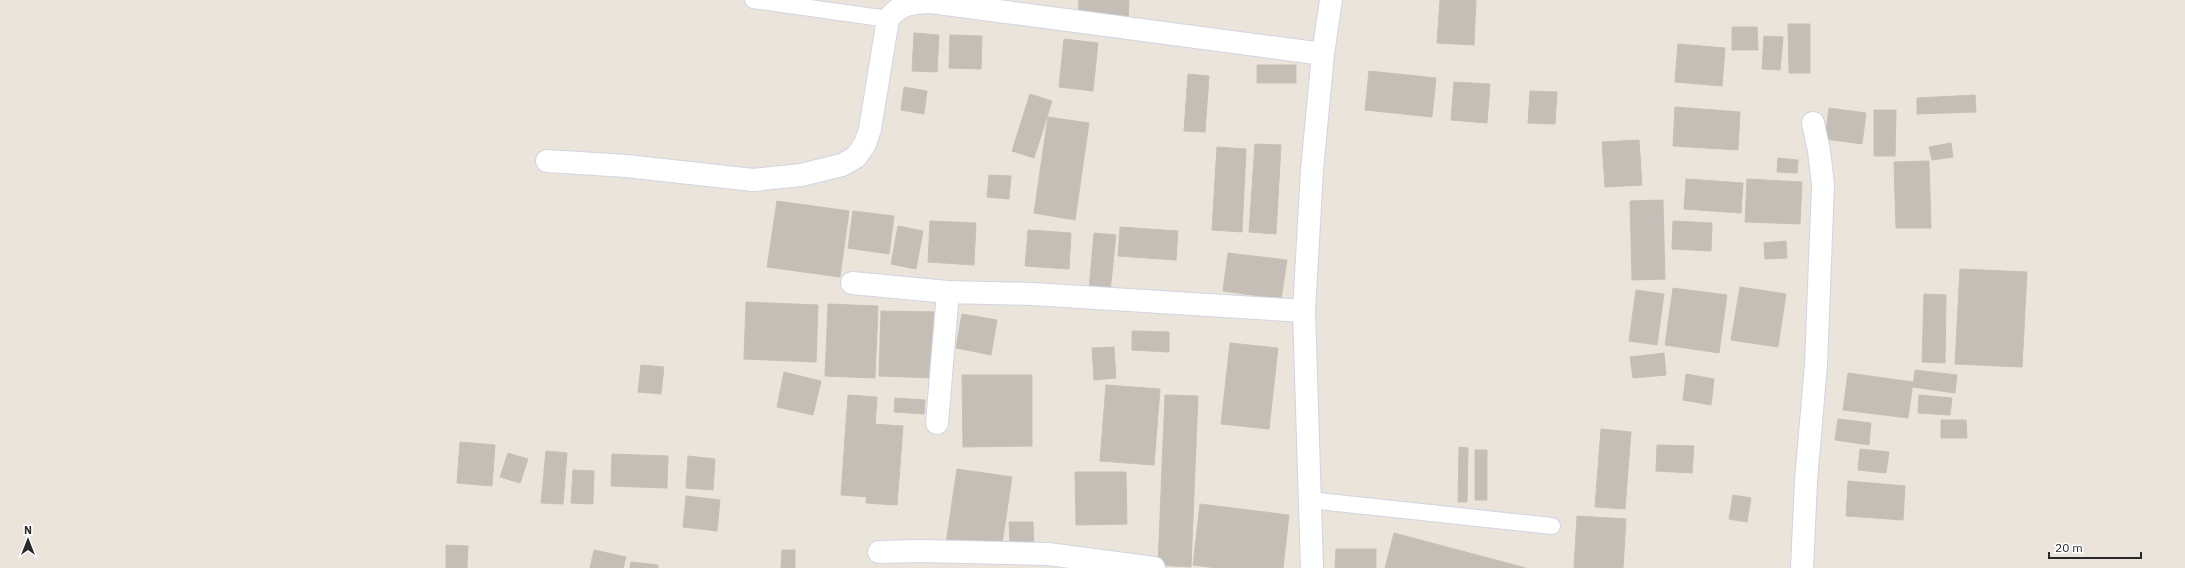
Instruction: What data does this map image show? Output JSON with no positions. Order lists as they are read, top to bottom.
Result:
{
  "scale_bar": "20 m",
  "north": "top"
}
